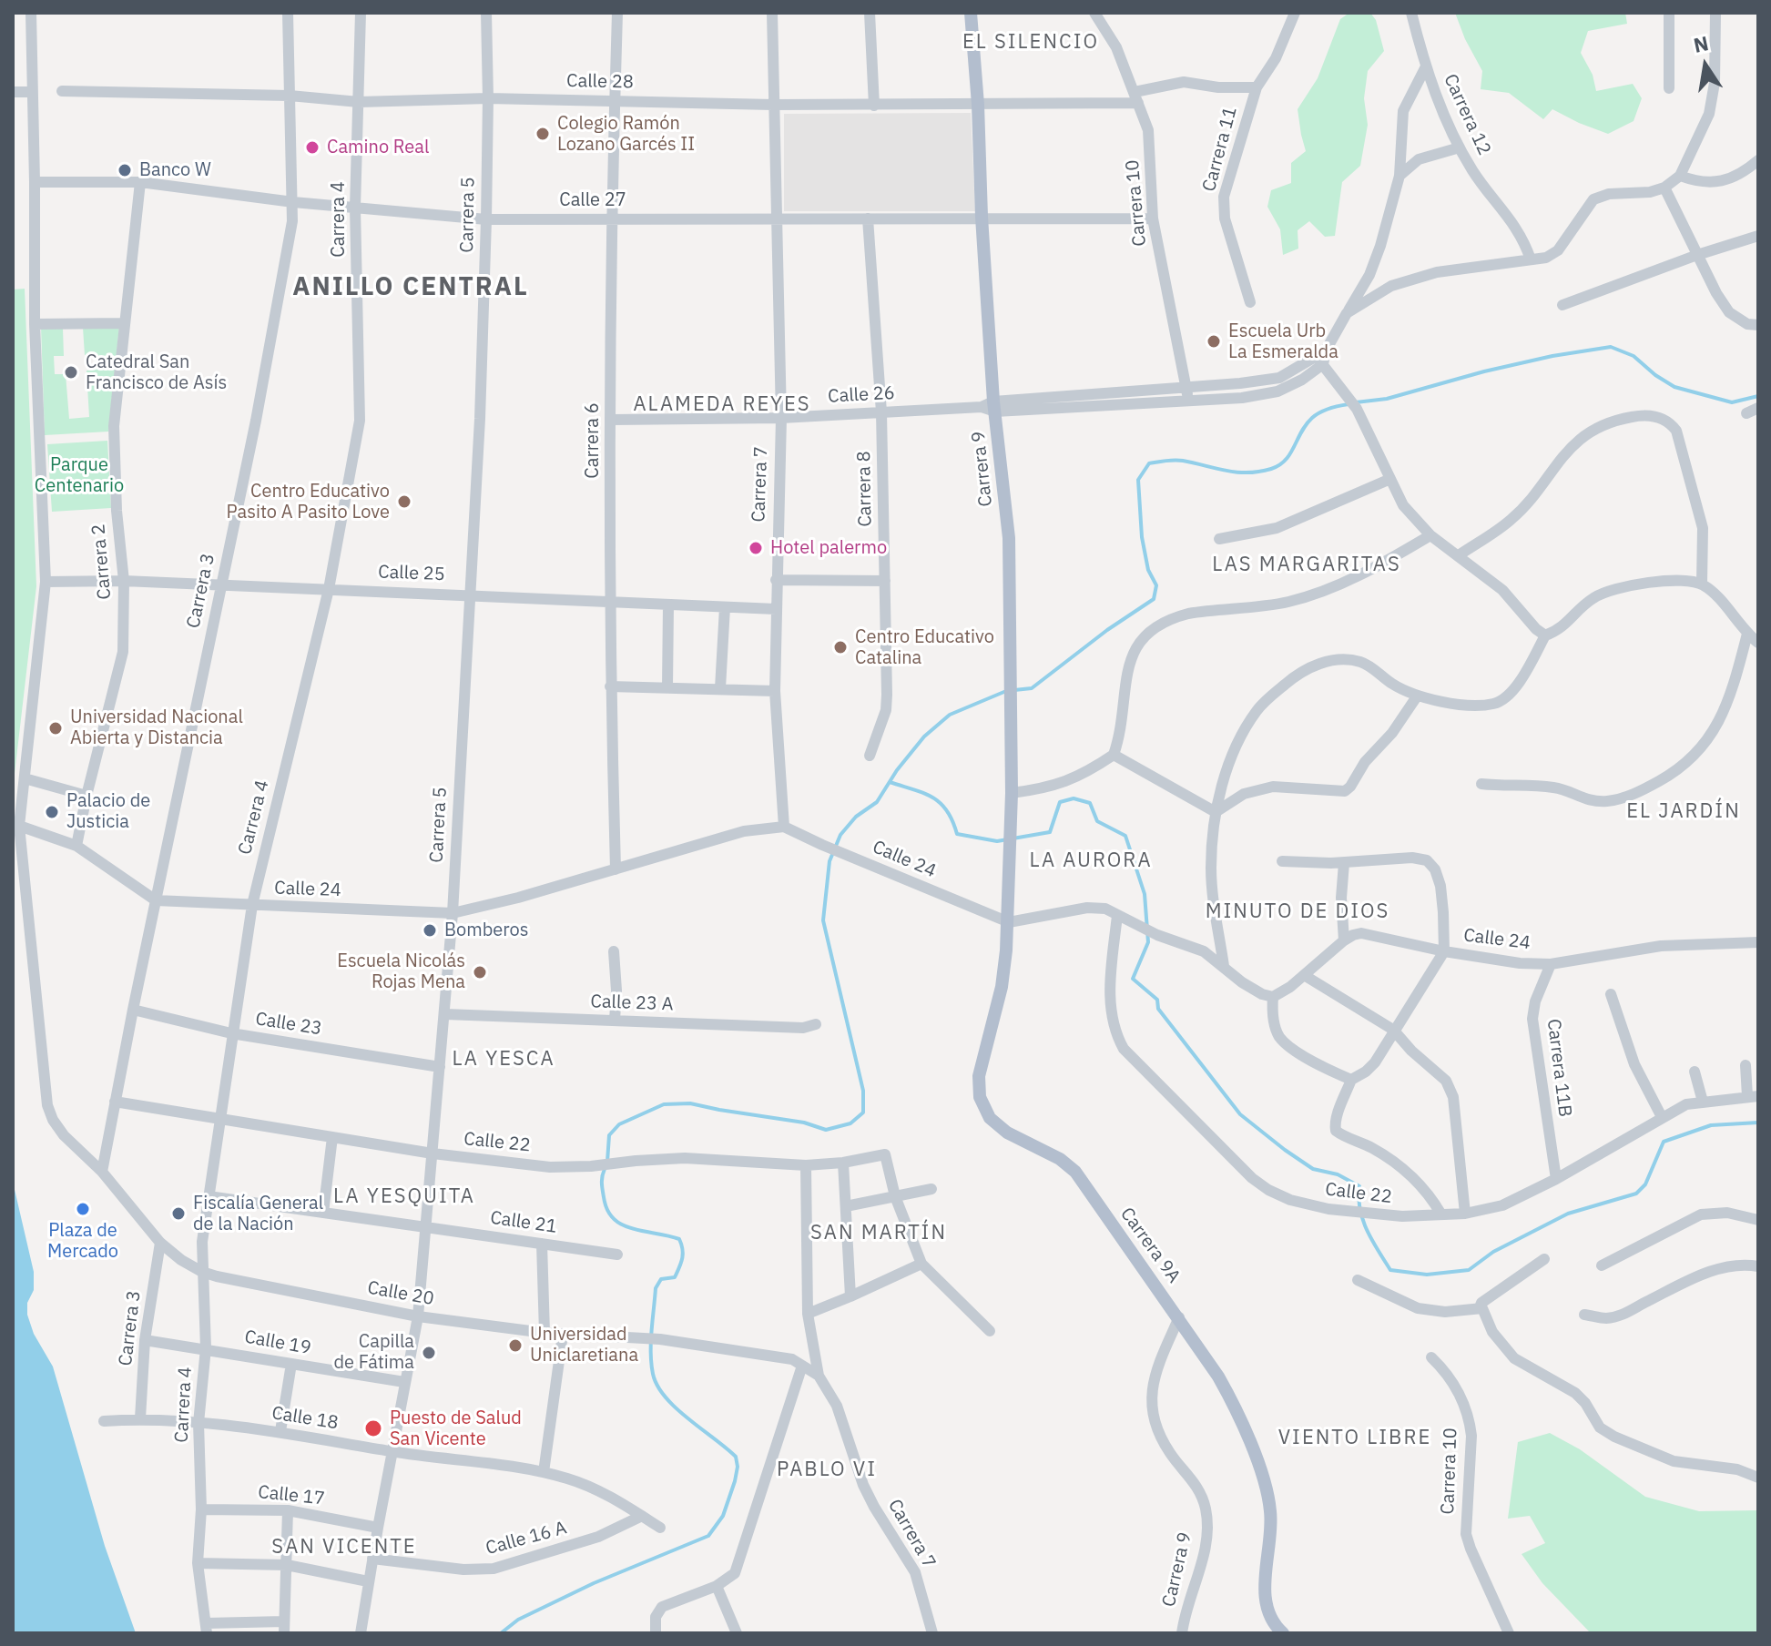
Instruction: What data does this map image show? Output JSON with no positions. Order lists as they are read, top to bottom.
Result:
{
  "streets": {
    "main road": ["Carrera 9", "Carrera 9A"],
    "street": [
      "Calle 28",
      "Carrera 12",
      "Carrera 11",
      "Calle 27",
      "Carrera 10",
      "Carrera 5",
      "Carrera 4",
      "Calle 26",
      "Carrera 6",
      "Carrera 7",
      "Carrera 8",
      "Carrera 2",
      "Calle 25",
      "Carrera 3",
      "Calle 24",
      "Calle 23 A",
      "Calle 23",
      "Carrera 11B",
      "Calle 22",
      "Calle 21",
      "Calle 20",
      "Calle 19",
      "Calle 18",
      "Calle 17",
      "Calle 16 A"
    ]
  },
  "crossings": [
    ["Calle 28", "Carrera 11"],
    ["Calle 28", "Carrera 10"],
    ["Calle 28", "Carrera 5"],
    ["Calle 28", "Carrera 4"],
    ["Calle 28", "Carrera 6"],
    ["Calle 28", "Carrera 9"],
    ["Calle 28", "Carrera 7"],
    ["Calle 28", "Carrera 3"],
    ["Calle 27", "Carrera 10"],
    ["Calle 27", "Carrera 5"],
    ["Calle 27", "Carrera 4"],
    ["Calle 27", "Carrera 6"],
    ["Calle 27", "Carrera 9"],
    ["Calle 27", "Carrera 7"],
    ["Calle 27", "Carrera 8"],
    ["Calle 27", "Carrera 2"],
    ["Calle 27", "Carrera 3"],
    ["Carrera 10", "Calle 26"],
    ["Carrera 5", "Calle 25"],
    ["Carrera 5", "Calle 24"],
    ["Carrera 5", "Calle 23 A"],
    ["Carrera 5", "Calle 23"],
    ["Carrera 5", "Calle 22"],
    ["Carrera 5", "Calle 21"],
    ["Carrera 5", "Calle 20"],
    ["Carrera 5", "Calle 19"],
    ["Carrera 5", "Calle 18"],
    ["Carrera 5", "Calle 17"],
    ["Carrera 5", "Calle 16 A"],
    ["Carrera 4", "Calle 25"],
    ["Carrera 4", "Calle 24"],
    ["Carrera 4", "Calle 23"],
    ["Carrera 4", "Calle 22"],
    ["Carrera 4", "Calle 21"],
    ["Carrera 4", "Calle 20"],
    ["Carrera 4", "Calle 19"],
    ["Carrera 4", "Calle 18"],
    ["Carrera 4", "Calle 17"],
    ["Calle 26", "Carrera 6"],
    ["Calle 26", "Carrera 9"],
    ["Calle 26", "Carrera 7"],
    ["Calle 26", "Carrera 8"],
    ["Carrera 6", "Calle 25"],
    ["Carrera 6", "Calle 24"],
    ["Carrera 9", "Calle 24"],
    ["Carrera 9", "Carrera 9A"],
    ["Carrera 7", "Calle 25"],
    ["Carrera 7", "Calle 24"],
    ["Carrera 7", "Calle 20"],
    ["Carrera 2", "Calle 25"],
    ["Calle 25", "Carrera 3"],
    ["Carrera 3", "Calle 24"],
    ["Carrera 3", "Calle 23"],
    ["Carrera 3", "Calle 22"],
    ["Carrera 3", "Calle 20"],
    ["Carrera 3", "Calle 19"],
    ["Carrera 3", "Calle 18"],
    ["Calle 24", "Carrera 11B"],
    ["Calle 24", "Carrera 9A"],
    ["Carrera 11B", "Calle 22"],
    ["Calle 18", "Calle 16 A"]
  ],
  "districts": [
    "EL SILENCIO",
    "ANILLO CENTRAL",
    "ALAMEDA REYES",
    "LAS MARGARITAS",
    "EL JARDÍN",
    "LA AURORA",
    "MINUTO DE DIOS",
    "LA YESCA",
    "LA YESQUITA",
    "SAN MARTÍN",
    "VIENTO LIBRE",
    "PABLO VI",
    "SAN VICENTE"
  ],
  "parks": ["Parque Centenario"],
  "places": [
    "Colegio Ramón Lozano Garcés II",
    "Camino Real",
    "Banco W",
    "Escuela Urb La Esmeralda",
    "Catedral San Francisco de Asís",
    "Centro Educativo Pasito A Pasito Love",
    "Hotel palermo",
    "Centro Educativo Catalina",
    "Universidad Nacional Abierta y Distancia",
    "Palacio de Justicia",
    "Bomberos",
    "Escuela Nicolás Rojas Mena",
    "Plaza de Mercado",
    "Fiscalía General de la Nación",
    "Universidad Uniclaretiana",
    "Capilla de Fátima",
    "Puesto de Salud San Vicente"
  ],
  "north": "top"
}
